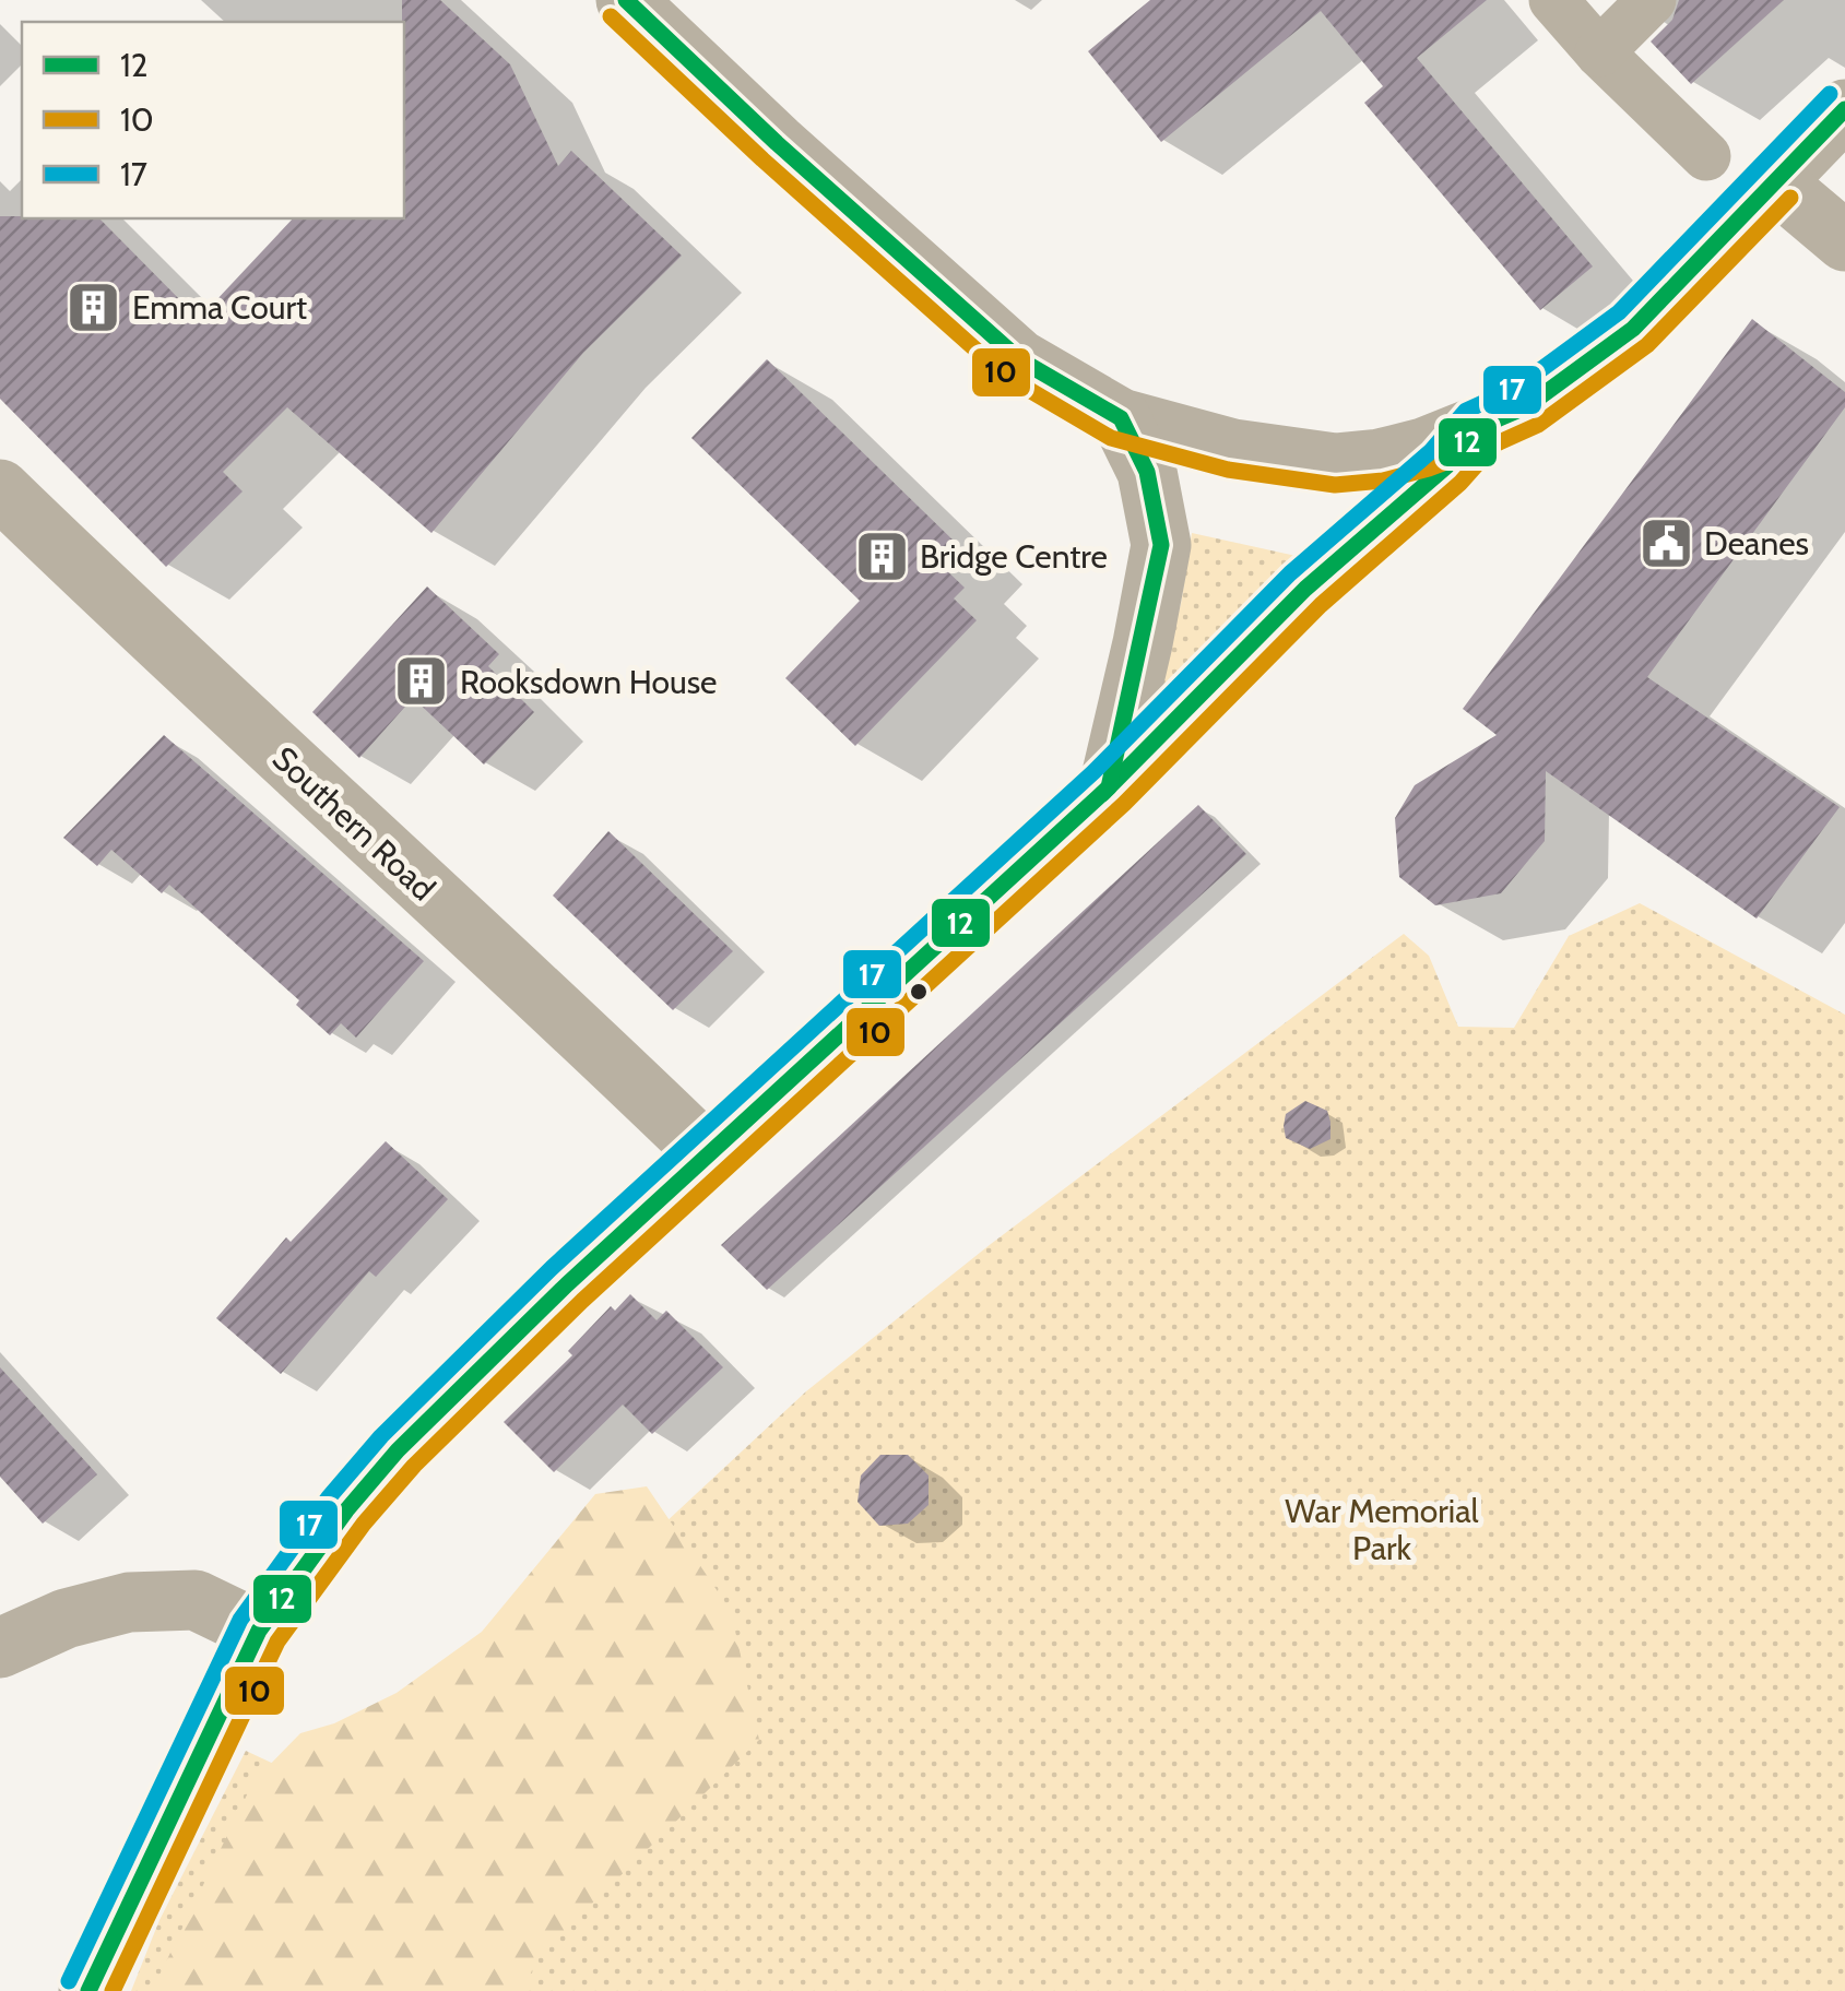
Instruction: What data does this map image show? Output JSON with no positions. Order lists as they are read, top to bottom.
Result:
{
  "streets": {
    "street": ["Southern Road"]
  },
  "parks": ["War Memorial Park"],
  "places": {
    "building": ["Emma Court", "Bridge Centre", "Rooksdown House"],
    "public building": ["Deanes"]
  },
  "lines": ["transit line 12", "transit line 10", "transit line 17"],
  "legend": ["12", "10", "17"]
}
